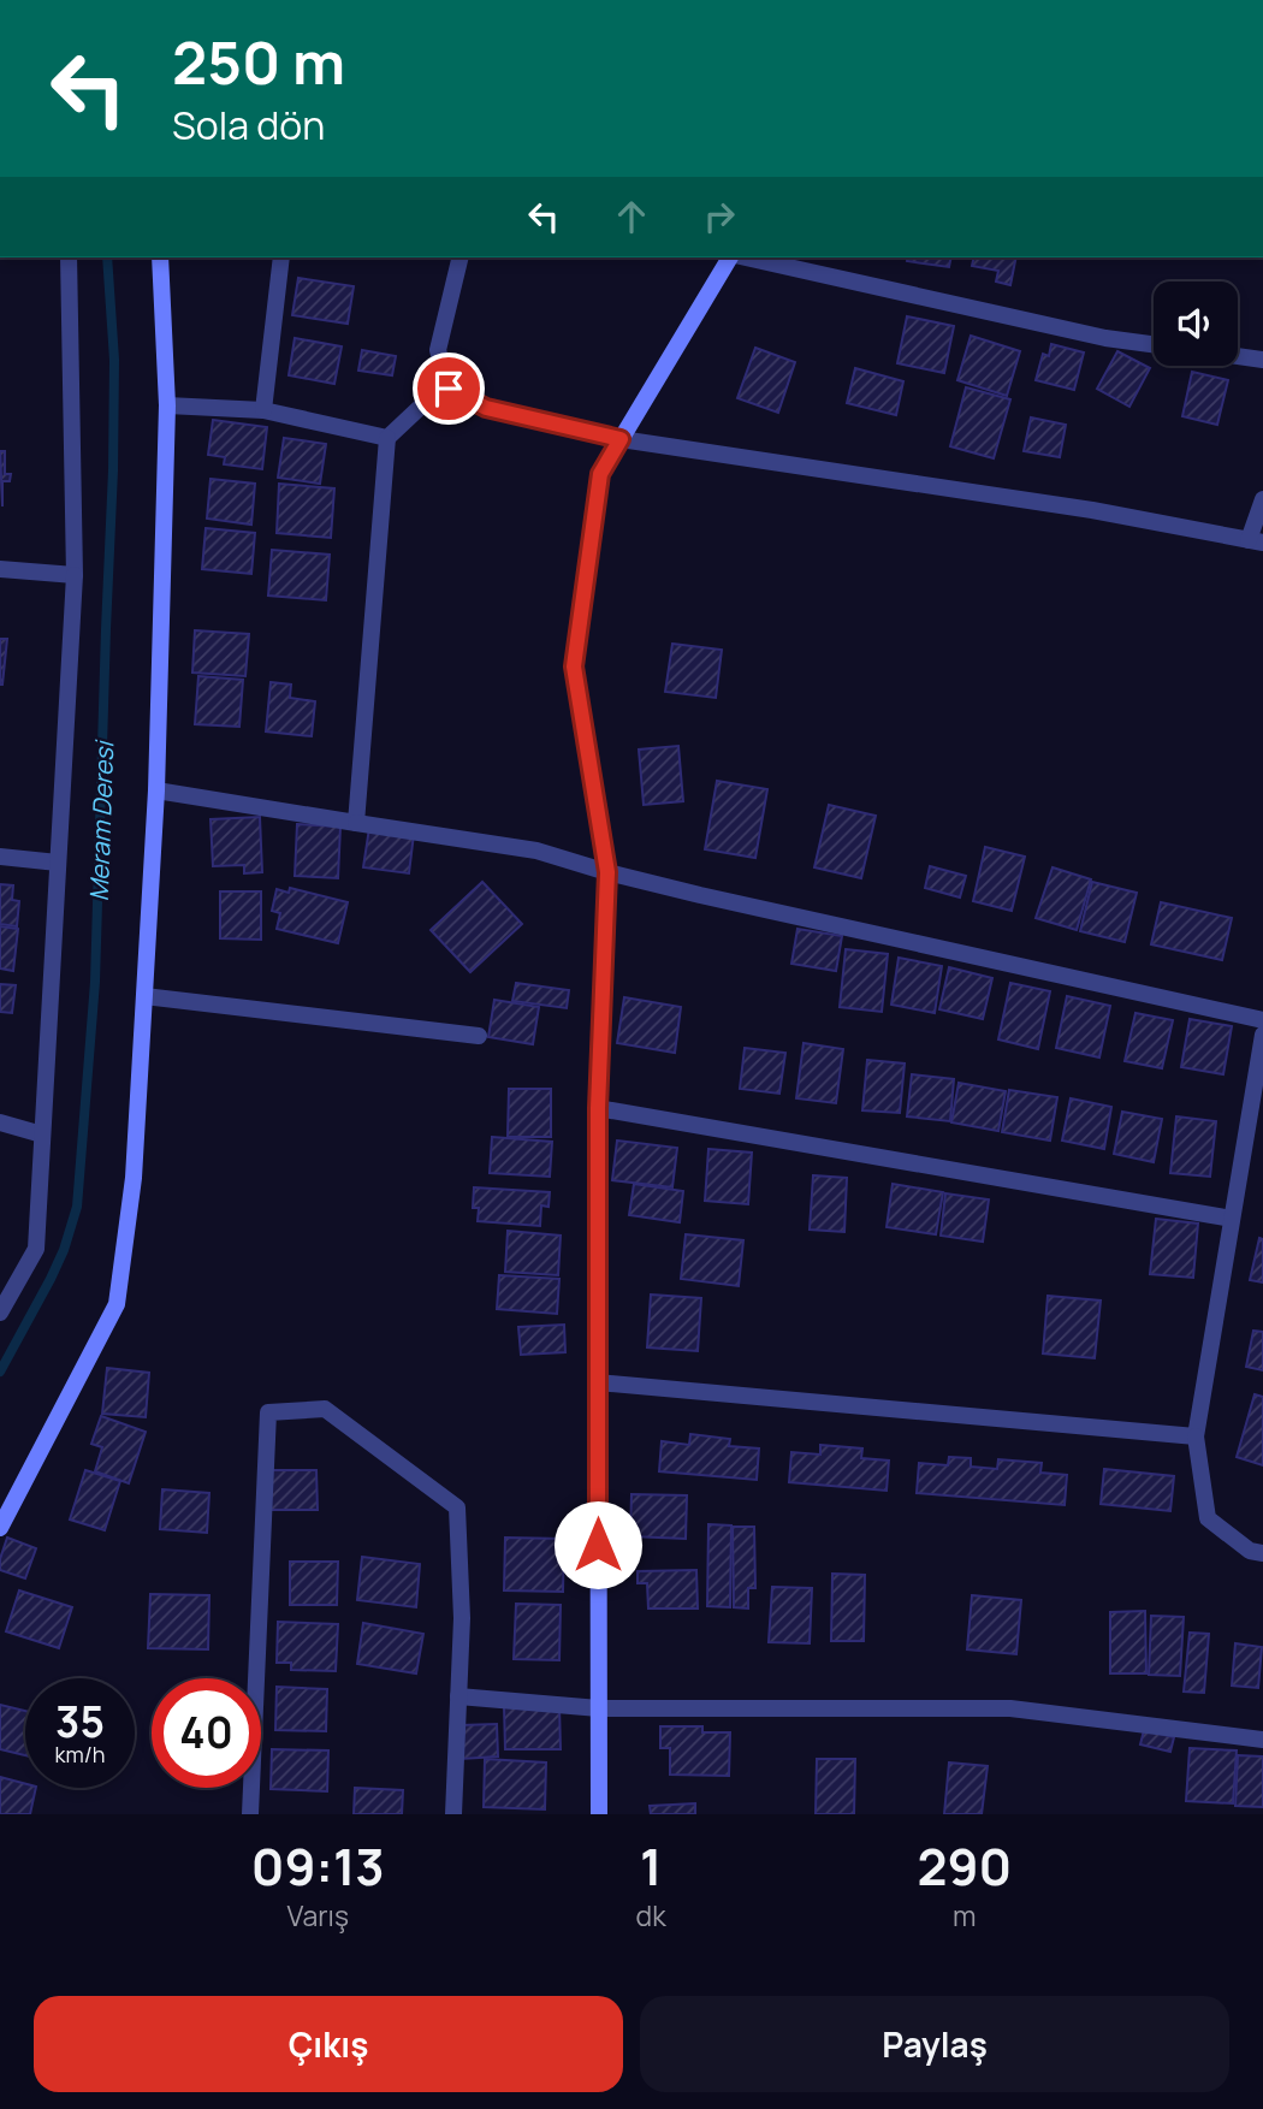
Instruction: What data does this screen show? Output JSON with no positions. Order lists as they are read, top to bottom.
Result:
{
  "water": ["Meram Deresi"],
  "page": {
    "turn": ["250 m", "Sola dön"],
    "speed": "35 km/h",
    "limit": "40",
    "eta": [
      "09:13",
      "Varış",
      "1",
      "dk",
      "290",
      "m"
    ],
    "buttons": ["Çıkış", "Paylaş"]
  }
}
